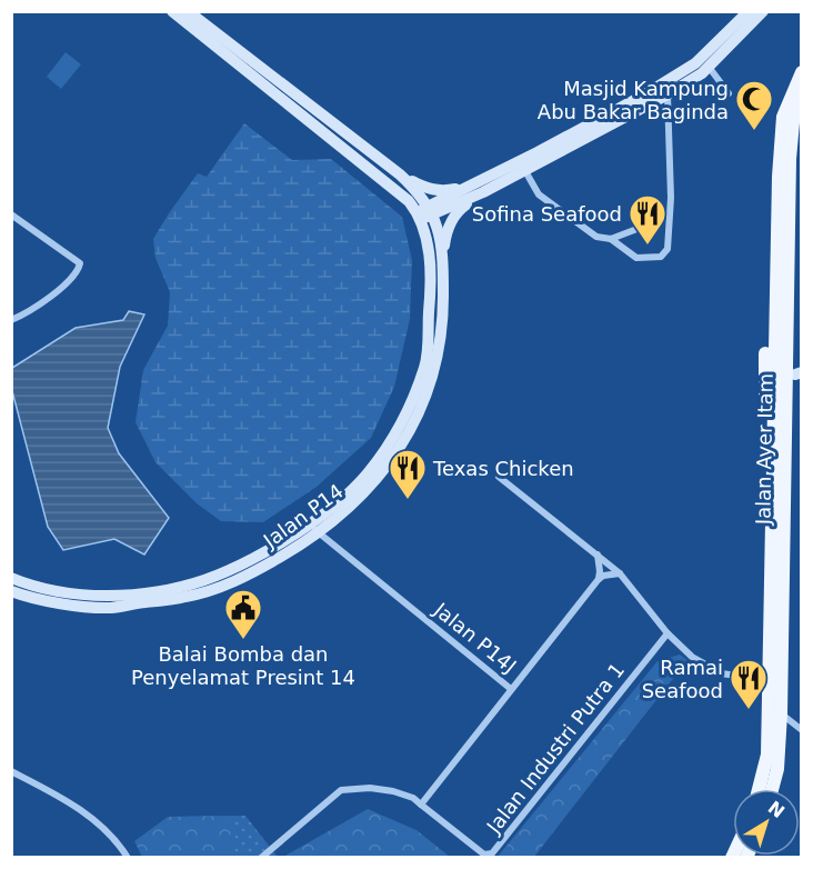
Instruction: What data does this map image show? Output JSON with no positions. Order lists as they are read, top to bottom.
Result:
{
  "streets": {
    "main road": ["Jalan Ayer Itam", "Jalan P14"],
    "street": ["Jalan P14J", "Jalan Industri Putra 1"]
  },
  "crossings": [
    ["Jalan P14", "Jalan P14J"]
  ],
  "places": {
    "mosque": ["Masjid Kampung Abu Bakar Baginda"],
    "restaurant": ["Sofina Seafood", "Texas Chicken", "Ramai Seafood"],
    "public building": ["Balai Bomba dan Penyelamat Presint 14"]
  },
  "north": "top right"
}
